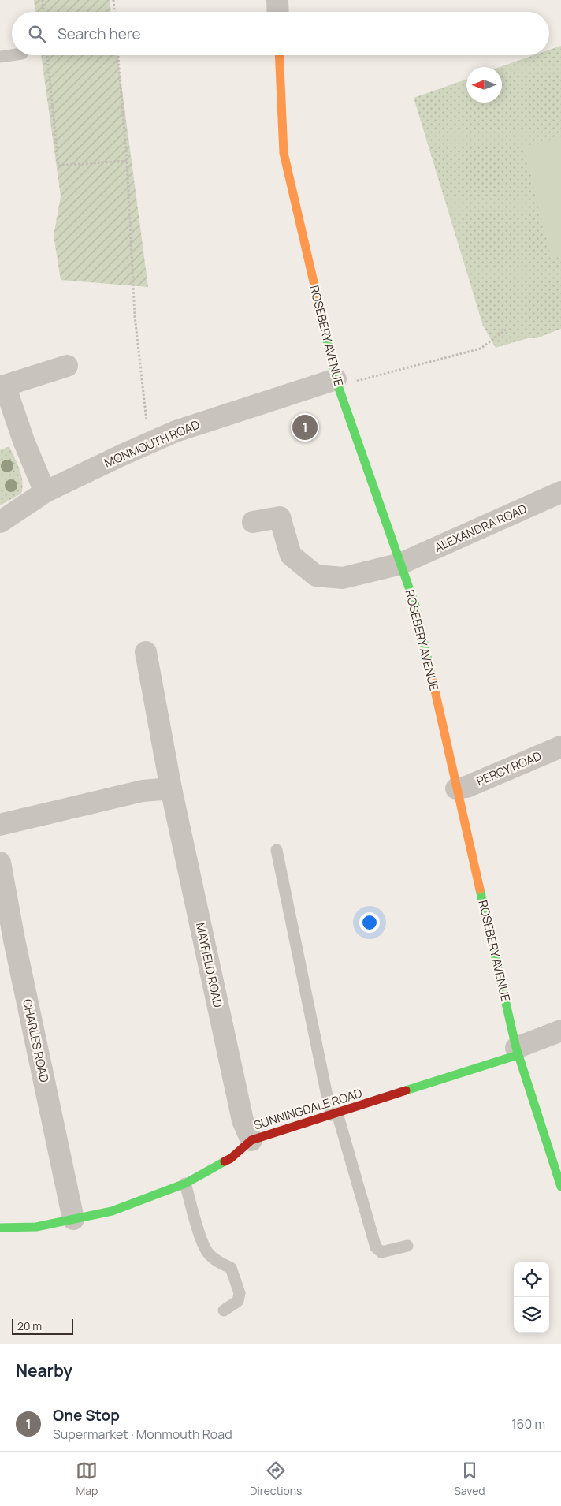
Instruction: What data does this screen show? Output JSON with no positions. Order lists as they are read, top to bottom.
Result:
{
  "streets": {
    "street": [
      "ROSEBERY AVENUE",
      "MONMOUTH ROAD",
      "ALEXANDRA ROAD",
      "PERCY ROAD",
      "MAYFIELD ROAD",
      "CHARLES ROAD",
      "SUNNINGDALE ROAD"
    ]
  },
  "crossings": [
    ["ROSEBERY AVENUE", "MONMOUTH ROAD"],
    ["ROSEBERY AVENUE", "ALEXANDRA ROAD"],
    ["ROSEBERY AVENUE", "PERCY ROAD"],
    ["ROSEBERY AVENUE", "SUNNINGDALE ROAD"],
    ["MAYFIELD ROAD", "SUNNINGDALE ROAD"],
    ["CHARLES ROAD", "SUNNINGDALE ROAD"]
  ],
  "scale_bar": "20 m",
  "north": "left",
  "page": {
    "search": "Search here",
    "pins": "1",
    "scale": "20 m",
    "heading": "Nearby",
    "list": [
      {
        "mark": "1",
        "name": "One Stop",
        "note": "Supermarket · Monmouth Road",
        "value": "160 m"
      }
    ],
    "nav": ["Map", "Directions", "Saved"]
  }
}
